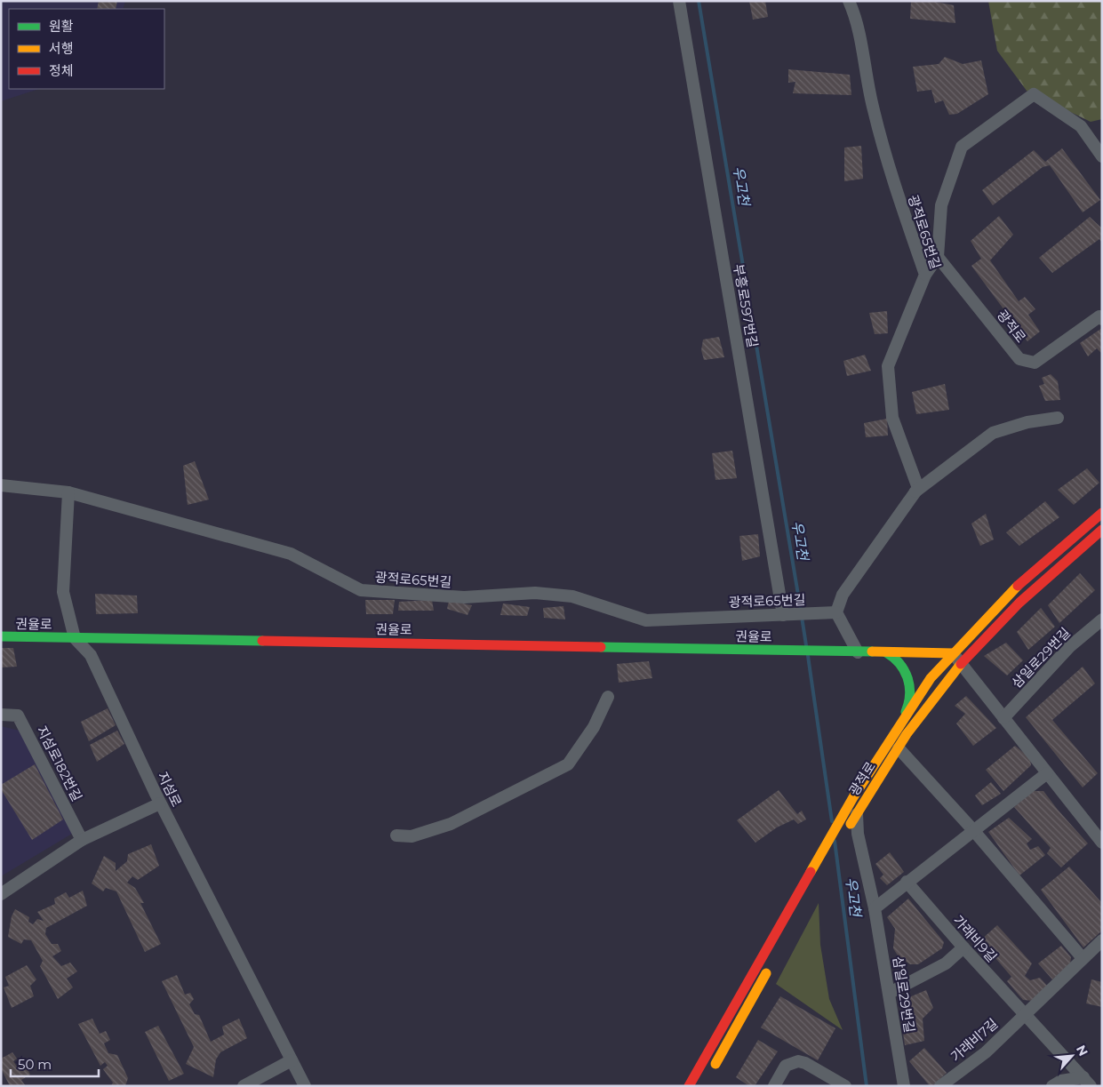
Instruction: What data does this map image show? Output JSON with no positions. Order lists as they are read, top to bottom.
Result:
{
  "streets": {
    "main road": ["광적로", "권율로"],
    "street": [
      "광적로65번길",
      "부흥로597번길",
      "삼일로29번길",
      "지섬로182번길",
      "지섬로",
      "가래비9길",
      "가래비7길"
    ]
  },
  "crossings": [
    ["광적로65번길", "부흥로597번길"],
    ["광적로65번길", "지섬로"],
    ["광적로", "삼일로29번길"],
    ["권율로", "지섬로"],
    ["가래비9길", "가래비7길"]
  ],
  "water": ["우고천"],
  "legend": ["원활", "서행", "정체"],
  "scale_bar": "50 m",
  "north": "top right"
}
